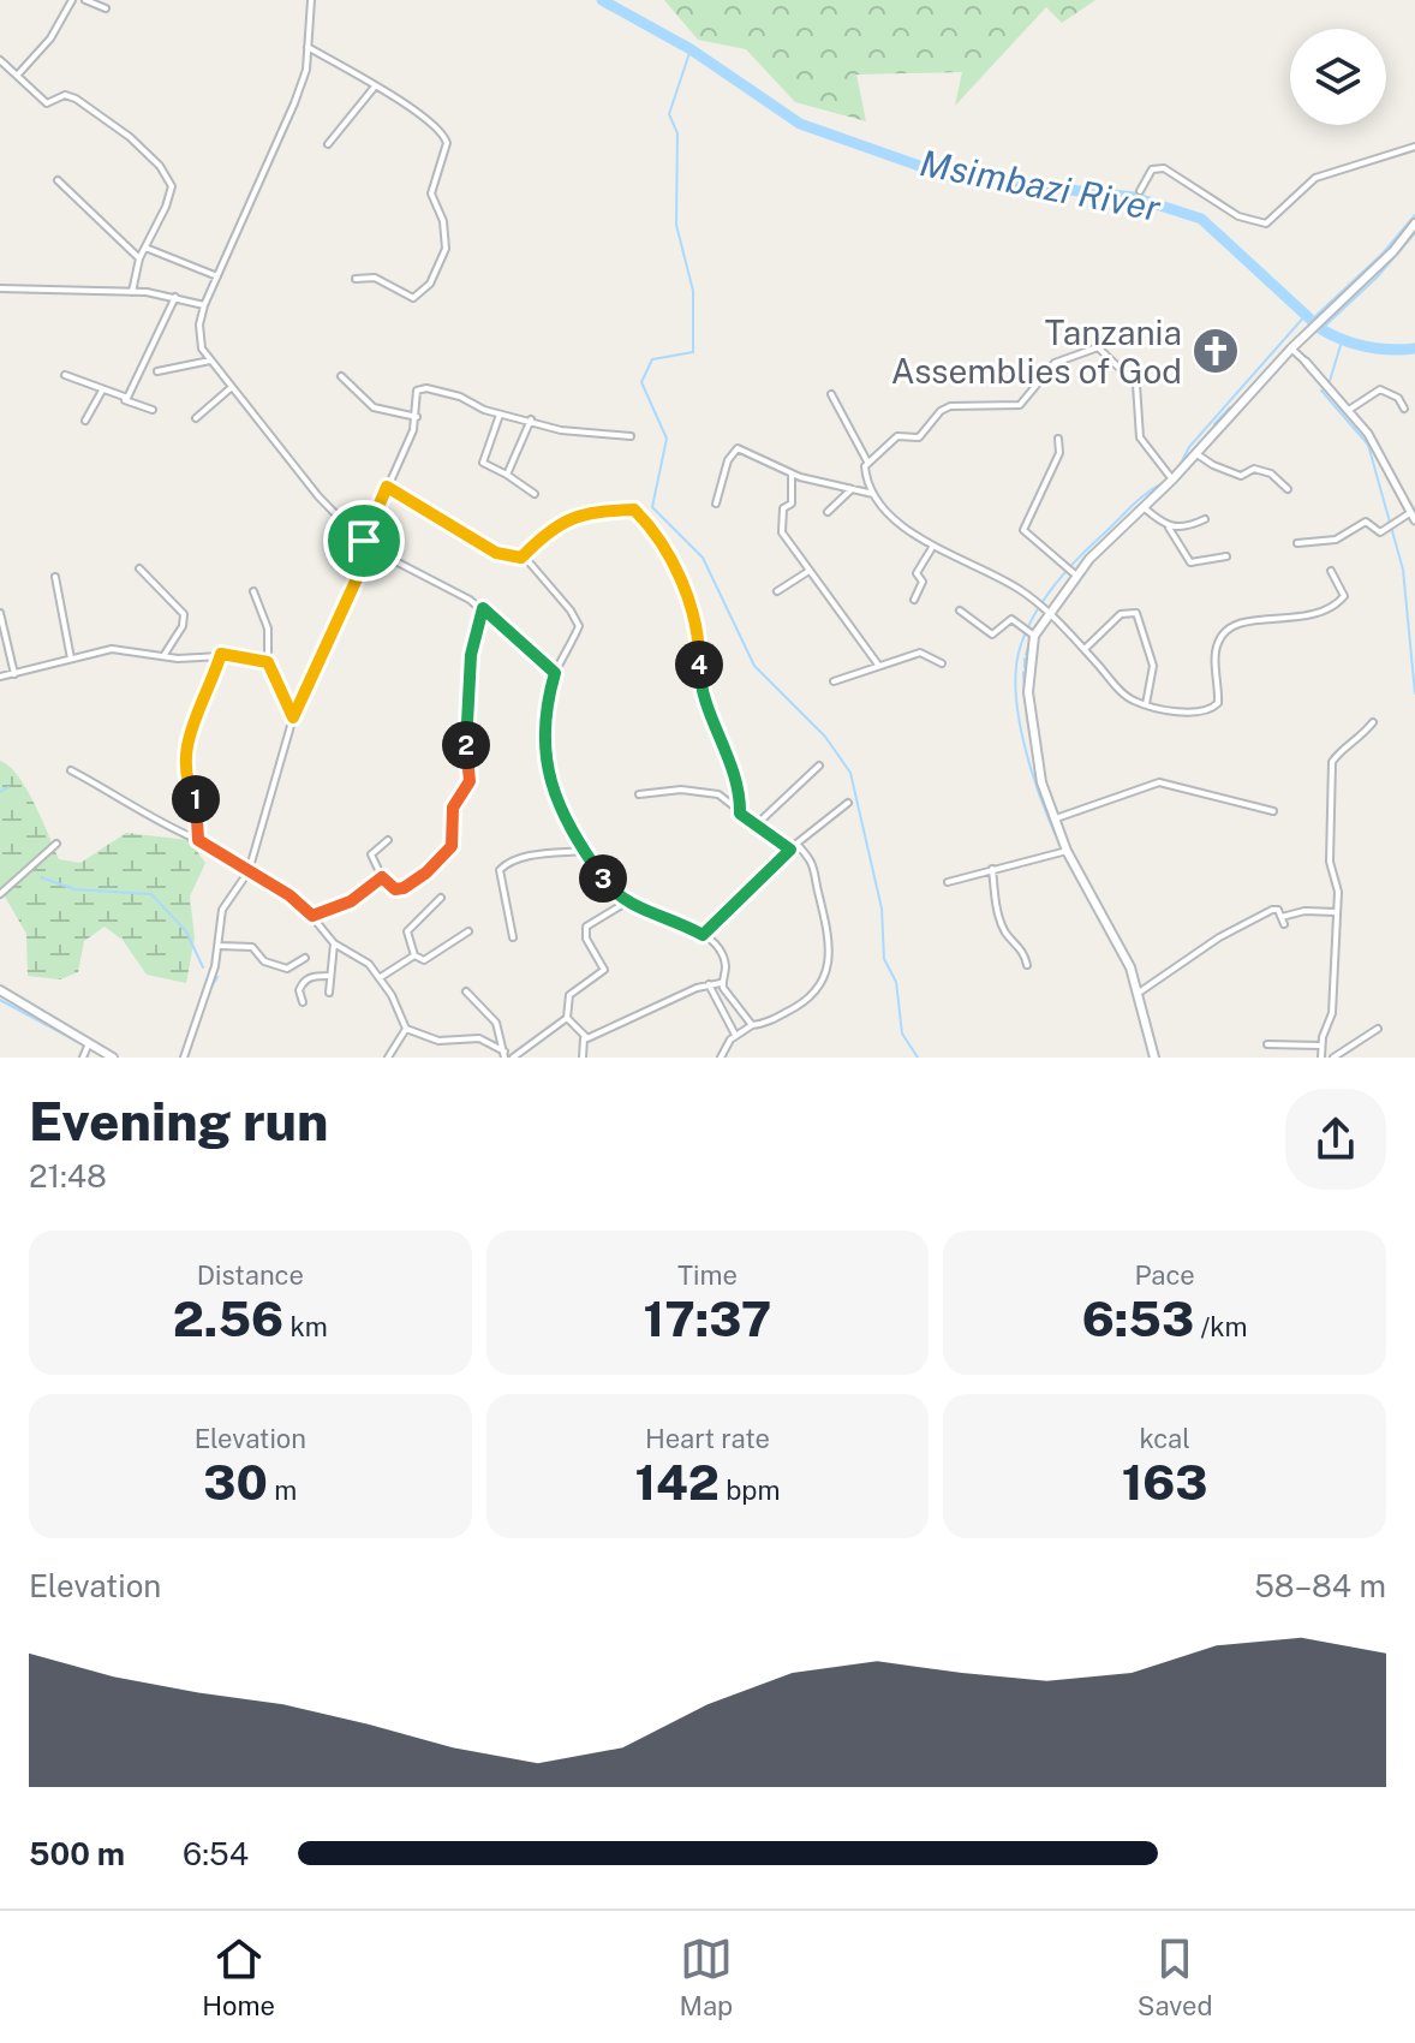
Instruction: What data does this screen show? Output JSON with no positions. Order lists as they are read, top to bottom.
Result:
{
  "water": ["Msimbazi River"],
  "places": {
    "church": ["Tanzania Assemblies of God"]
  },
  "page": {
    "pins": [
      "4",
      "2",
      "1",
      "3"
    ],
    "heading": ["Evening run", "21:48"],
    "stats": [
      ["Distance", "2.56 km"],
      ["Time", "17:37"],
      ["Pace", "6:53 /km"],
      ["Elevation", "30 m"],
      ["Heart rate", "142 bpm"],
      ["kcal", "163"]
    ],
    "chart": ["Elevation", "58–84 m"],
    "list": [
      {
        "name": "500 m",
        "note": "6:54"
      }
    ],
    "tabs": ["Home", "Map", "Saved"]
  }
}
